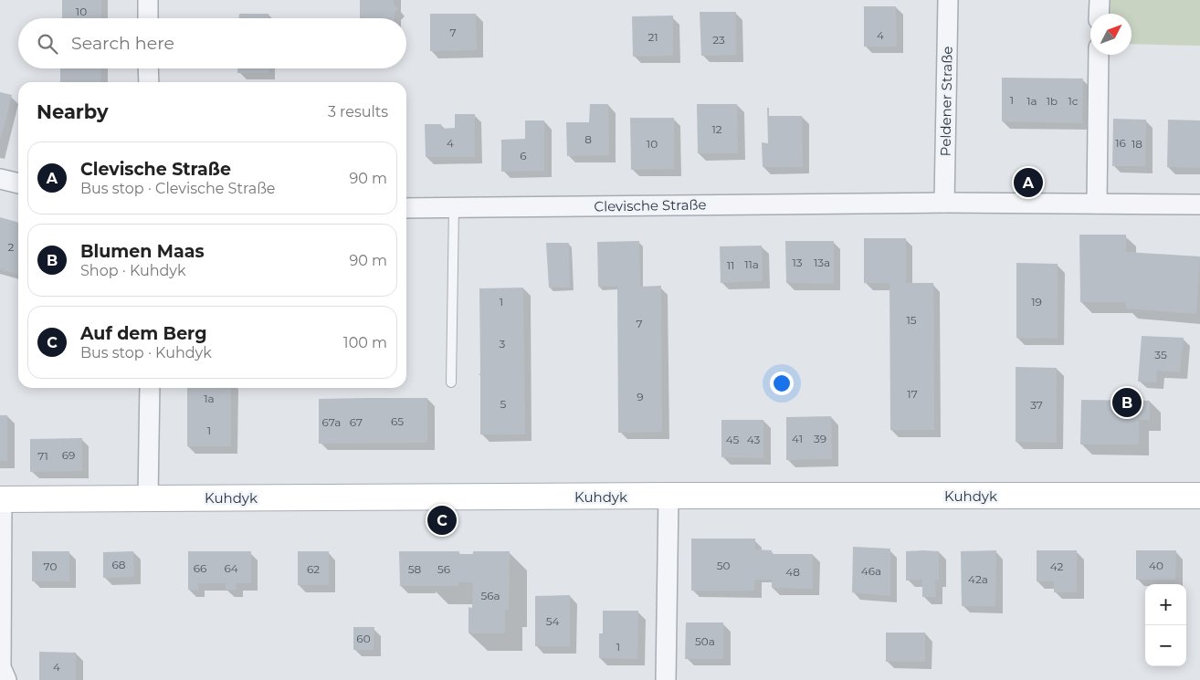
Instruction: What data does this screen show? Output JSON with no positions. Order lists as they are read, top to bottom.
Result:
{
  "streets": {
    "main road": ["Kuhdyk"],
    "street": ["Peldener Straße", "Clevische Straße"]
  },
  "crossings": [
    ["Peldener Straße", "Clevische Straße"]
  ],
  "house_numbers": [
    "10",
    "7",
    "4",
    "21",
    "23",
    "1",
    "1a",
    "1b",
    "1c",
    "12",
    "8",
    "4",
    "16",
    "10",
    "18",
    "6",
    "2",
    "13",
    "13a",
    "11a",
    "11",
    "1",
    "19",
    "15",
    "7",
    "3",
    "35",
    "17",
    "9",
    "1a",
    "5",
    "37",
    "65",
    "67a",
    "67",
    "1",
    "41",
    "39",
    "45",
    "43",
    "69",
    "71",
    "68",
    "50",
    "40",
    "70",
    "42",
    "66",
    "64",
    "62",
    "58",
    "56",
    "46a",
    "48",
    "42a",
    "56a",
    "54",
    "60",
    "50a",
    "1",
    "4"
  ],
  "north": "top right",
  "page": {
    "search": "Search here",
    "heading": ["Nearby", "3 results"],
    "list": [
      {
        "mark": "A",
        "name": "Clevische Straße",
        "note": "Bus stop · Clevische Straße",
        "value": "90 m"
      },
      {
        "mark": "B",
        "name": "Blumen Maas",
        "note": "Shop · Kuhdyk",
        "value": "90 m"
      },
      {
        "mark": "C",
        "name": "Auf dem Berg",
        "note": "Bus stop · Kuhdyk",
        "value": "100 m"
      }
    ],
    "pins": ["A", "B", "C"],
    "map_buttons": ["+", "−"]
  }
}
